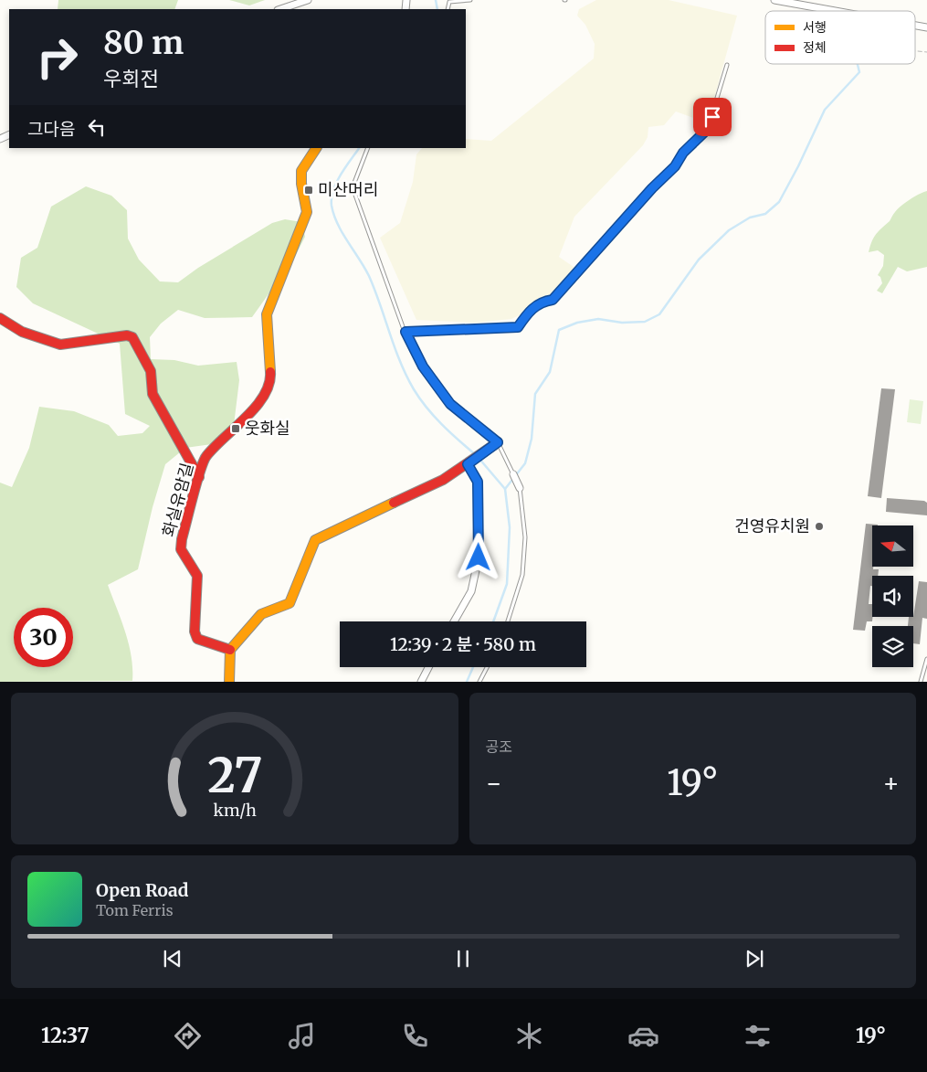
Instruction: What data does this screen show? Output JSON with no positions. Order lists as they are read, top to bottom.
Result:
{
  "streets": {
    "street": ["화실유암길"]
  },
  "places": {
    "transit": ["미산머리", "웃화실"],
    "other": ["건영유치원"]
  },
  "legend": ["서행", "정체"],
  "north": "left",
  "page": {
    "turn": ["80 m", "우회전"],
    "then": "그다음",
    "limit": "30",
    "trip": "12:39 · 2 분 · 580 m",
    "tile": "공조",
    "heat": ["−", "19°", "+"],
    "song": ["Open Road", "Tom Ferris"],
    "tabs": ["12:37", "19°"],
    "gauge": ["27", "km/h"]
  }
}
